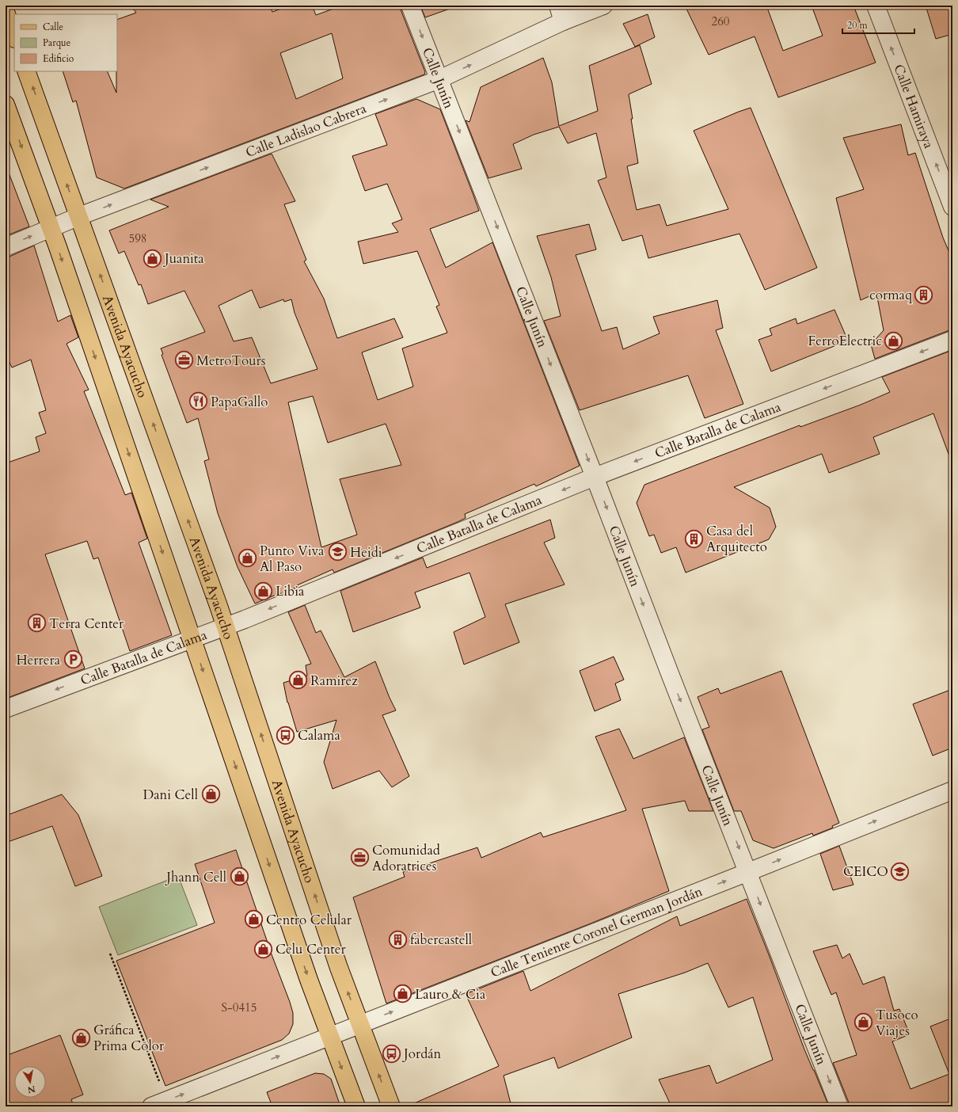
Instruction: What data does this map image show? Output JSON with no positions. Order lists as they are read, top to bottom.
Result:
{
  "streets": {
    "main road": ["Avenida Ayacucho"],
    "street": [
      "Calle Junín",
      "Calle Hamiraya",
      "Calle Ladislao Cabrera",
      "Calle Batalla de Calama",
      "Calle Teniente Coronel German Jordán"
    ]
  },
  "crossings": [
    ["Calle Junín", "Calle Ladislao Cabrera"],
    ["Calle Junín", "Calle Batalla de Calama"],
    ["Calle Junín", "Calle Teniente Coronel German Jordán"],
    ["Calle Ladislao Cabrera", "Avenida Ayacucho"],
    ["Avenida Ayacucho", "Calle Batalla de Calama"],
    ["Avenida Ayacucho", "Calle Teniente Coronel German Jordán"]
  ],
  "one_way": [
    "Calle Junín",
    "Calle Hamiraya",
    "Calle Ladislao Cabrera",
    "Calle Batalla de Calama",
    "Calle Teniente Coronel German Jordán"
  ],
  "places": {
    "shop": [
      "Juanita",
      "FerroElectric",
      "Punto Viva Al Paso",
      "Libia",
      "Ramirez",
      "Dani Cell",
      "Jhann Cell",
      "Centro Celular",
      "Celu Center",
      "Lauro & Cia",
      "Tusoco Viajes",
      "Gráfica Prima Color"
    ],
    "building": [
      "cormaq",
      "Casa del Arquitecto",
      "Terra Center",
      "fabercastell"
    ],
    "office": ["MetroTours", "Comunidad Adoratrices"],
    "restaurant": ["PapaGallo"],
    "school or university": ["Heidi", "CEICO"],
    "parking": ["Herrera"],
    "bus stop": ["Calama", "Jordán"]
  },
  "house_numbers": ["260", "598", "S-0415"],
  "legend": ["Calle", "Parque", "Edificio"],
  "scale_bar": "20 m",
  "north": "bottom"
}
